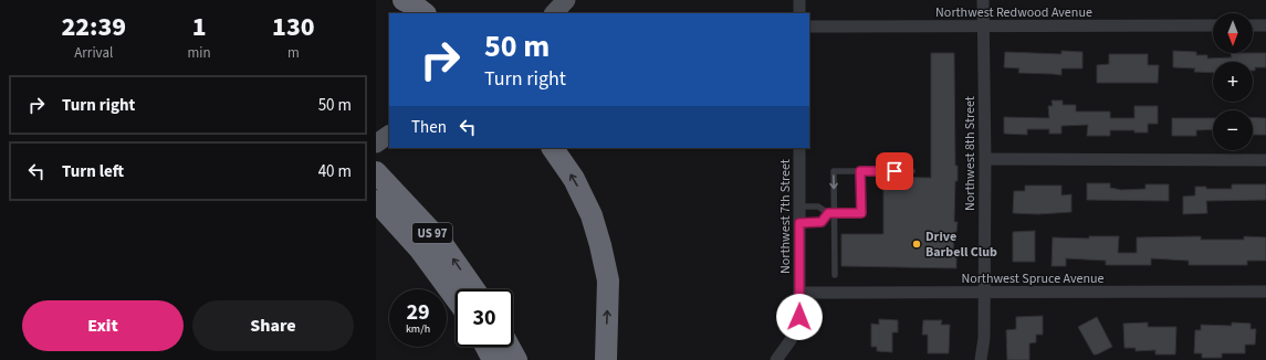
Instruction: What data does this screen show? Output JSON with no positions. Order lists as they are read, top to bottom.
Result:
{
  "streets": {
    "highway": ["US 97"],
    "street": [
      "Northwest Redwood Avenue",
      "Northwest 8th Street",
      "Northwest 7th Street",
      "Northwest Spruce Avenue"
    ]
  },
  "crossings": [
    ["Northwest Redwood Avenue", "Northwest 8th Street"],
    ["Northwest 8th Street", "Northwest Spruce Avenue"],
    ["Northwest 7th Street", "Northwest Spruce Avenue"]
  ],
  "places": ["Drive Barbell Club"],
  "north": "bottom",
  "page": {
    "eta": [
      "22:39",
      "Arrival",
      "1",
      "min",
      "130",
      "m"
    ],
    "map_buttons": ["+", "−"],
    "turn": ["50 m", "Turn right"],
    "list": [
      {
        "name": "Turn right",
        "value": "50 m"
      },
      {
        "name": "Turn left",
        "value": "40 m"
      }
    ],
    "then": "Then",
    "speed": "29 km/h",
    "limit": "30",
    "buttons": ["Exit", "Share"]
  }
}
